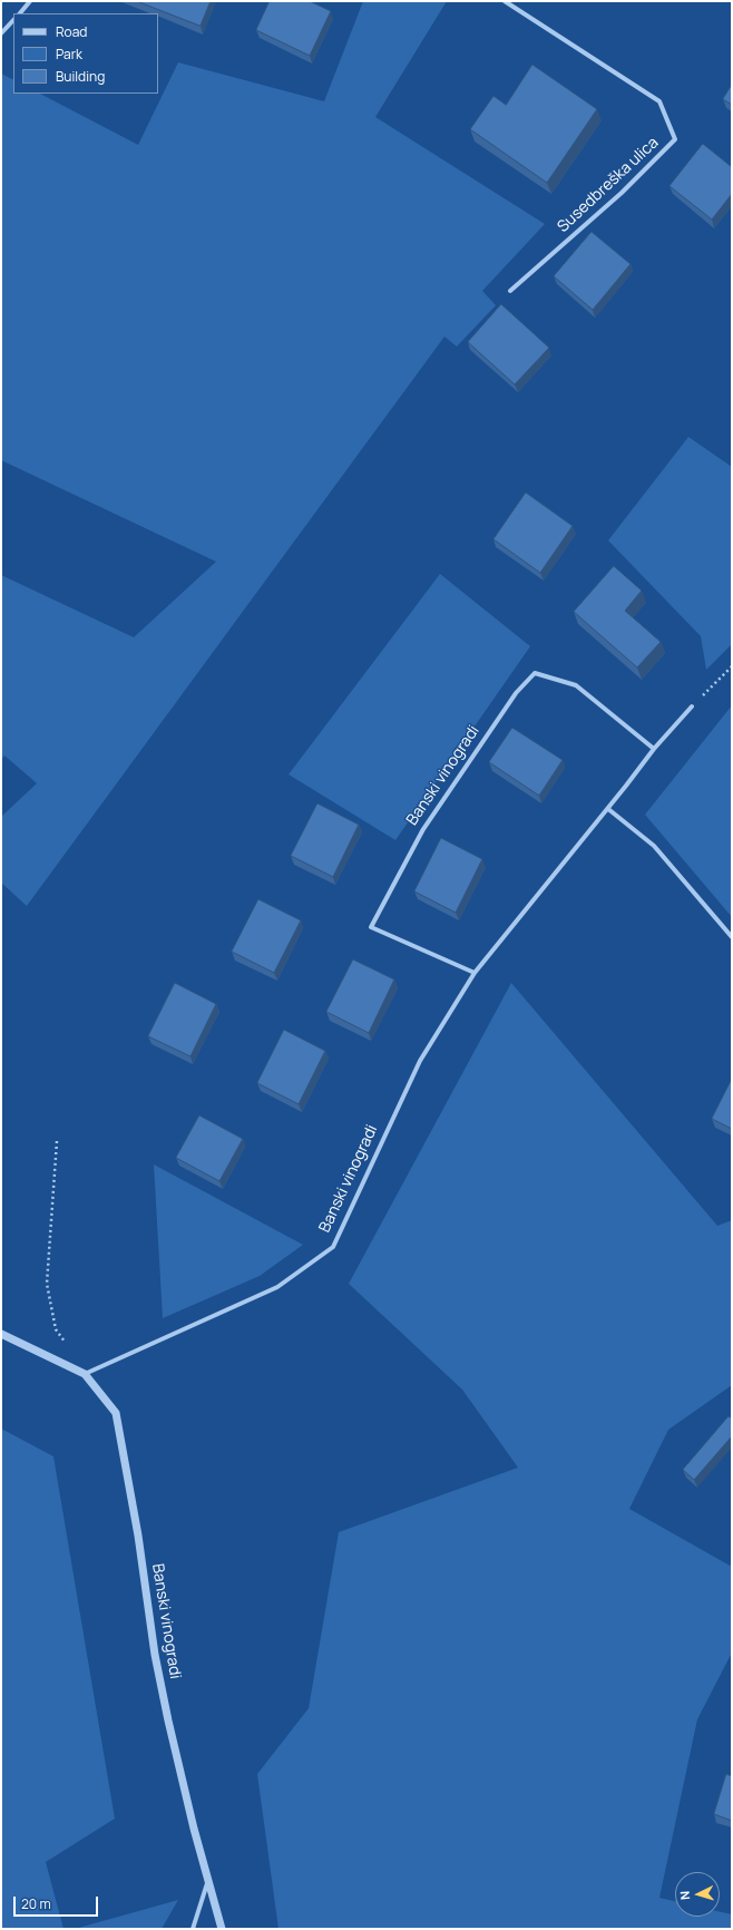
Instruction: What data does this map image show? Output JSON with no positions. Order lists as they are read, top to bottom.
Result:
{
  "streets": {
    "street": ["Susedbreška ulica", "Banski vinogradi"]
  },
  "legend": ["Road", "Park", "Building"],
  "scale_bar": "20 m",
  "north": "left"
}
